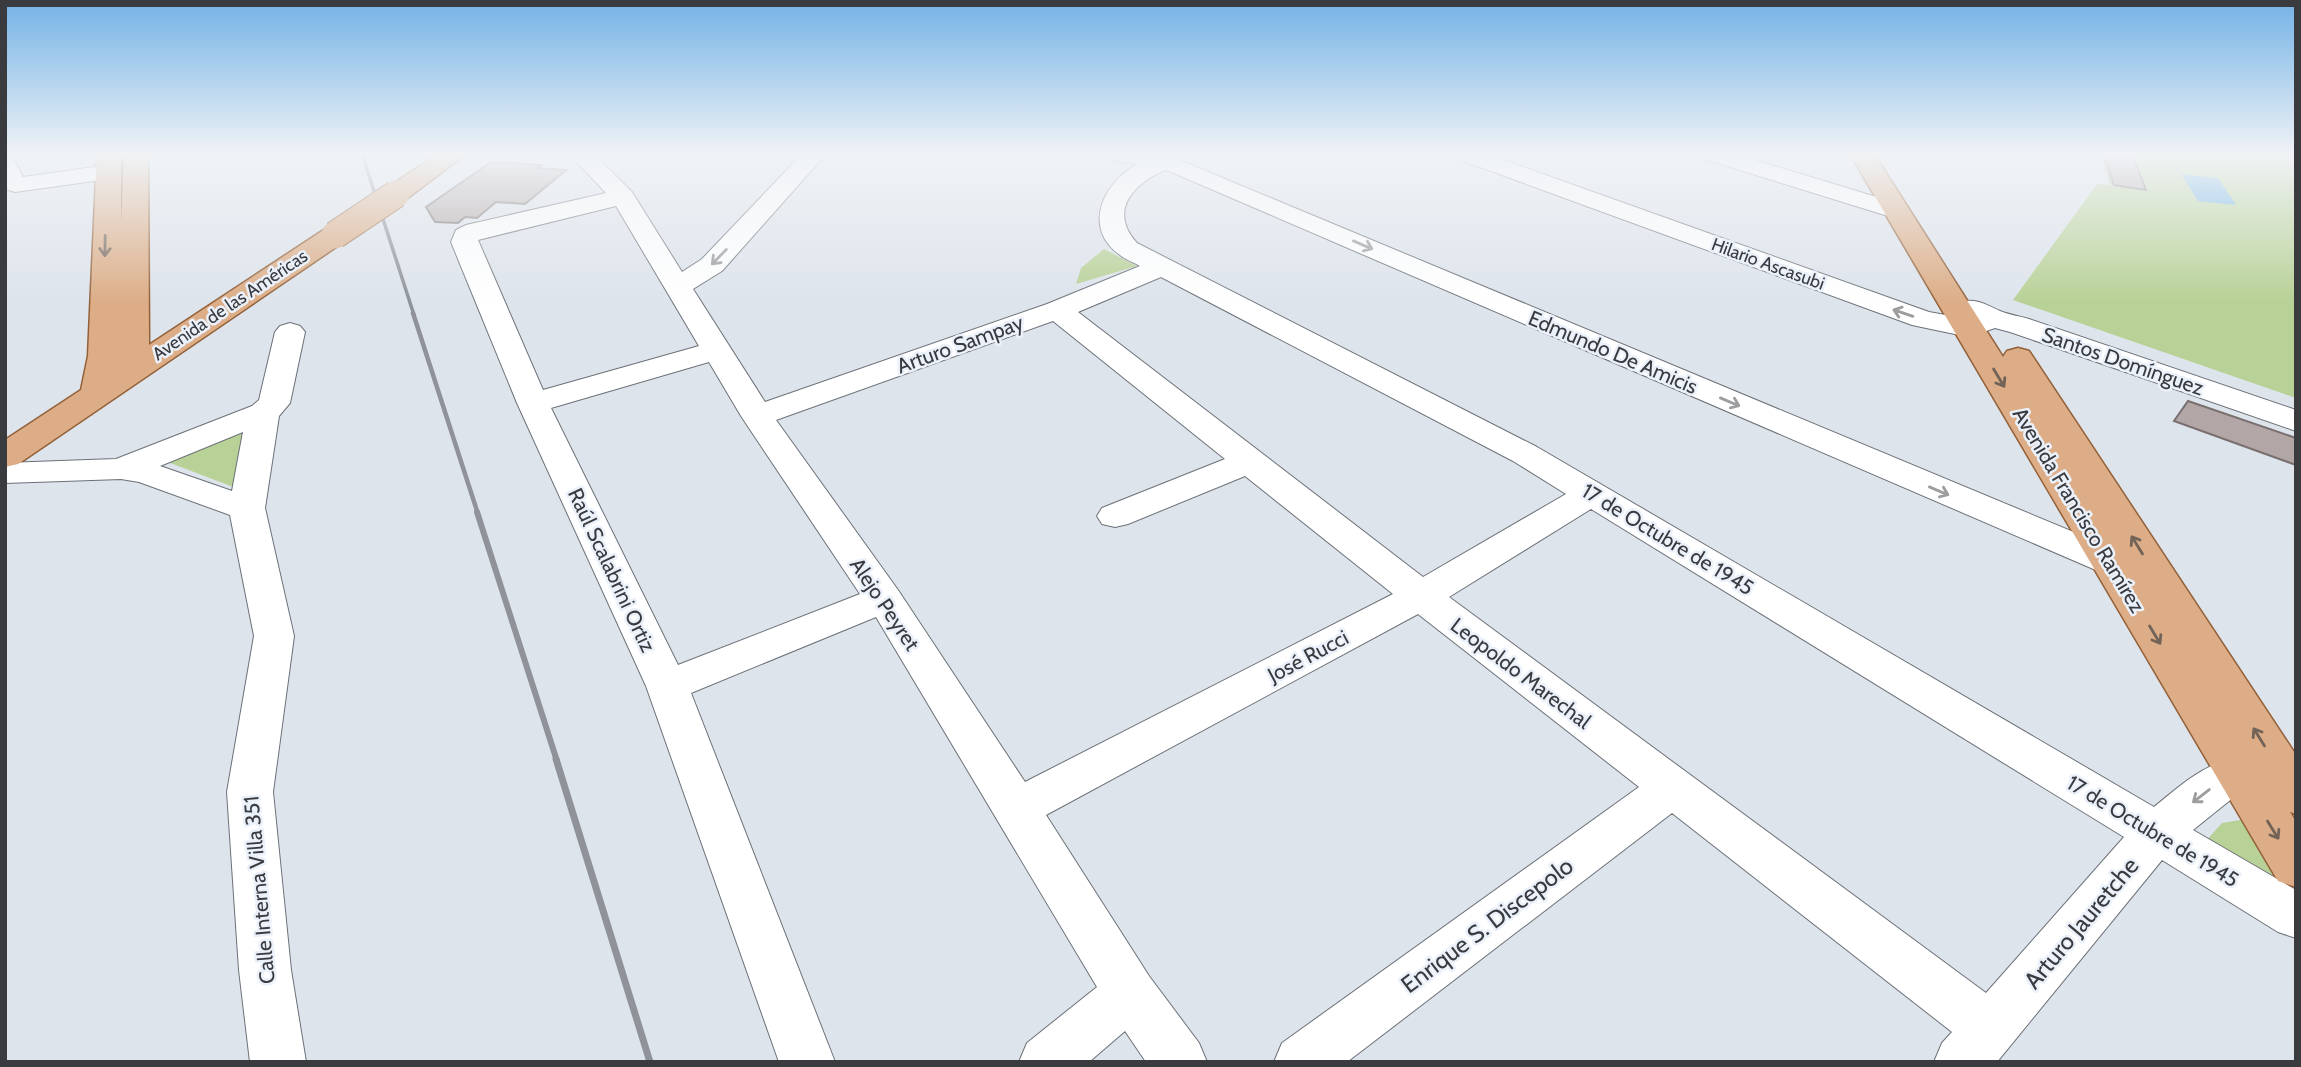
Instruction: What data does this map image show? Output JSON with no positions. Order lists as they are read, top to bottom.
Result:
{
  "streets": {
    "main road": ["Avenida de las Américas", "Avenida Francisco Ramírez"],
    "street": [
      "Hilario Ascasubi",
      "Arturo Sampay",
      "Edmundo De Amicis",
      "Santos Domínguez",
      "17 de Octubre de 1945",
      "Raúl Scalabrini Ortiz",
      "Alejo Peyret",
      "José Rucci",
      "Leopoldo Marechal",
      "Calle Interna Villa 351",
      "Arturo Jauretche",
      "Enrique S. Discepolo"
    ]
  },
  "crossings": [
    ["Hilario Ascasubi", "Santos Domínguez"],
    ["Hilario Ascasubi", "Avenida Francisco Ramírez"],
    ["Arturo Sampay", "17 de Octubre de 1945"],
    ["Arturo Sampay", "Alejo Peyret"],
    ["Arturo Sampay", "Leopoldo Marechal"],
    ["Edmundo De Amicis", "Avenida Francisco Ramírez"],
    ["Santos Domínguez", "Avenida Francisco Ramírez"],
    ["Avenida Francisco Ramírez", "Arturo Jauretche"],
    ["17 de Octubre de 1945", "José Rucci"],
    ["17 de Octubre de 1945", "Arturo Jauretche"],
    ["Alejo Peyret", "José Rucci"],
    ["José Rucci", "Leopoldo Marechal"],
    ["Leopoldo Marechal", "Arturo Jauretche"],
    ["Leopoldo Marechal", "Enrique S. Discepolo"]
  ],
  "one_way": ["Hilario Ascasubi", "Edmundo De Amicis"]
}
